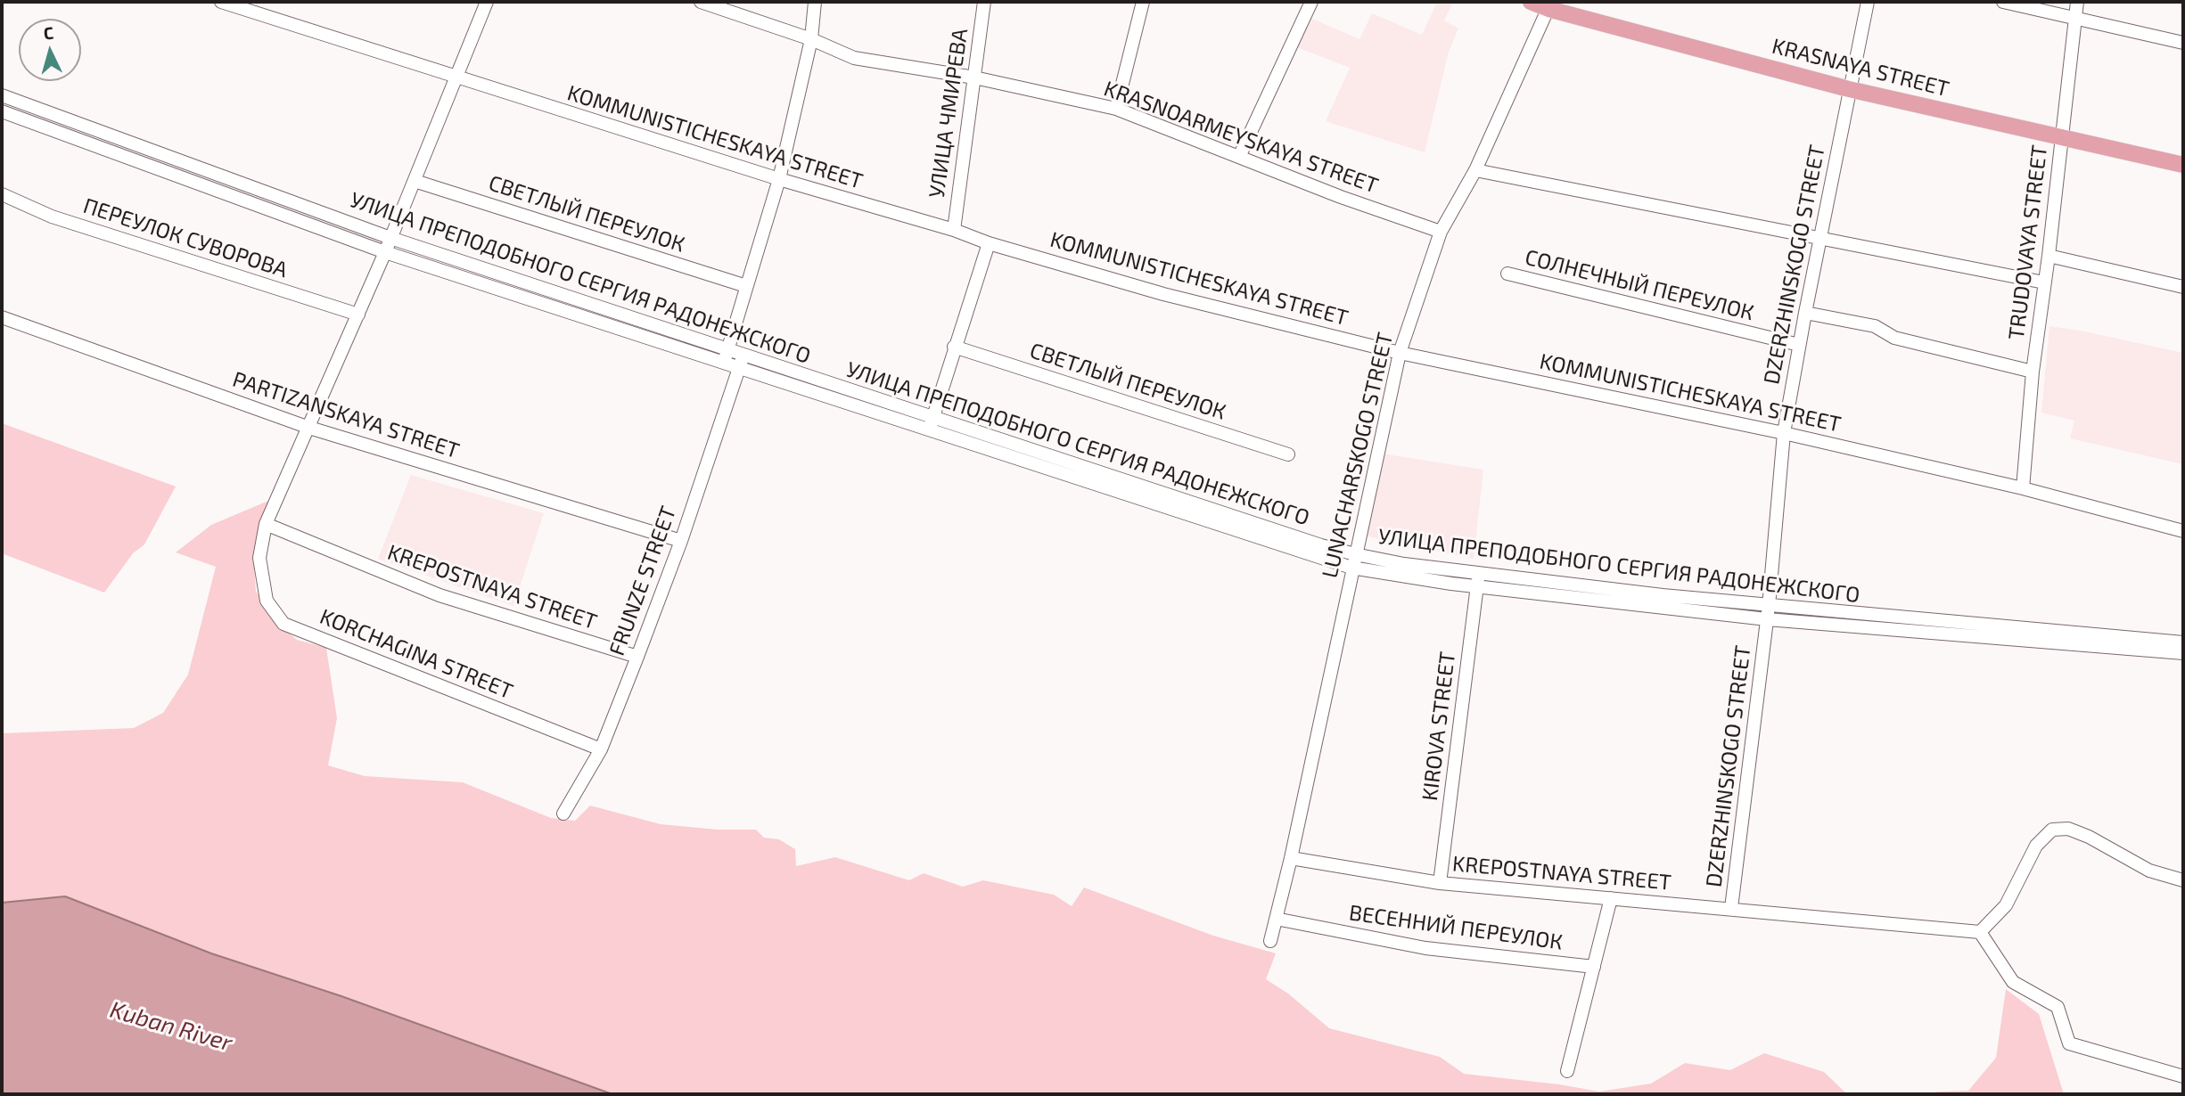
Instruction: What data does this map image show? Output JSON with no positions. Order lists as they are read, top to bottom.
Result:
{
  "streets": {
    "main road": ["KRASNAYA STREET"],
    "street": [
      "УЛИЦА ЧМИРЕВА",
      "KOMMUNISTICHESKAYA STREET",
      "KRASNOARMEYSKAYA STREET",
      "СВЕТЛЫЙ ПЕРЕУЛОК",
      "ПЕРЕУЛОК СУВОРОВА",
      "TRUDOVAYA STREET",
      "DZERZHINSKOGO STREET",
      "УЛИЦА ПРЕПОДОБНОГО СЕРГИЯ РАДОНЕЖСКОГО",
      "СОЛНЕЧНЫЙ ПЕРЕУЛОК",
      "PARTIZANSKAYA STREET",
      "LUNACHARSKOGO STREET",
      "FRUNZE STREET",
      "KREPOSTNAYA STREET",
      "KORCHAGINA STREET",
      "KIROVA STREET",
      "ВЕСЕННИЙ ПЕРЕУЛОК"
    ]
  },
  "crossings": [
    ["KRASNAYA STREET", "TRUDOVAYA STREET"],
    ["KRASNAYA STREET", "DZERZHINSKOGO STREET"],
    ["KRASNAYA STREET", "LUNACHARSKOGO STREET"],
    ["УЛИЦА ЧМИРЕВА", "KOMMUNISTICHESKAYA STREET"],
    ["УЛИЦА ЧМИРЕВА", "KRASNOARMEYSKAYA STREET"],
    ["KOMMUNISTICHESKAYA STREET", "TRUDOVAYA STREET"],
    ["KOMMUNISTICHESKAYA STREET", "DZERZHINSKOGO STREET"],
    ["KOMMUNISTICHESKAYA STREET", "LUNACHARSKOGO STREET"],
    ["KOMMUNISTICHESKAYA STREET", "KORCHAGINA STREET"],
    ["KRASNOARMEYSKAYA STREET", "LUNACHARSKOGO STREET"],
    ["СВЕТЛЫЙ ПЕРЕУЛОК", "KORCHAGINA STREET"],
    ["ПЕРЕУЛОК СУВОРОВА", "KORCHAGINA STREET"],
    ["DZERZHINSKOGO STREET", "УЛИЦА ПРЕПОДОБНОГО СЕРГИЯ РАДОНЕЖСКОГО"],
    ["DZERZHINSKOGO STREET", "СОЛНЕЧНЫЙ ПЕРЕУЛОК"],
    ["DZERZHINSKOGO STREET", "KREPOSTNAYA STREET"],
    ["УЛИЦА ПРЕПОДОБНОГО СЕРГИЯ РАДОНЕЖСКОГО", "LUNACHARSKOGO STREET"],
    ["УЛИЦА ПРЕПОДОБНОГО СЕРГИЯ РАДОНЕЖСКОГО", "FRUNZE STREET"],
    ["УЛИЦА ПРЕПОДОБНОГО СЕРГИЯ РАДОНЕЖСКОГО", "KORCHAGINA STREET"],
    ["УЛИЦА ПРЕПОДОБНОГО СЕРГИЯ РАДОНЕЖСКОГО", "KIROVA STREET"],
    ["PARTIZANSKAYA STREET", "FRUNZE STREET"],
    ["PARTIZANSKAYA STREET", "KORCHAGINA STREET"],
    ["LUNACHARSKOGO STREET", "KREPOSTNAYA STREET"],
    ["LUNACHARSKOGO STREET", "ВЕСЕННИЙ ПЕРЕУЛОК"],
    ["FRUNZE STREET", "KREPOSTNAYA STREET"],
    ["FRUNZE STREET", "KORCHAGINA STREET"],
    ["KREPOSTNAYA STREET", "KORCHAGINA STREET"],
    ["KREPOSTNAYA STREET", "KIROVA STREET"]
  ],
  "water": ["Kuban River"],
  "north": "top"
}
